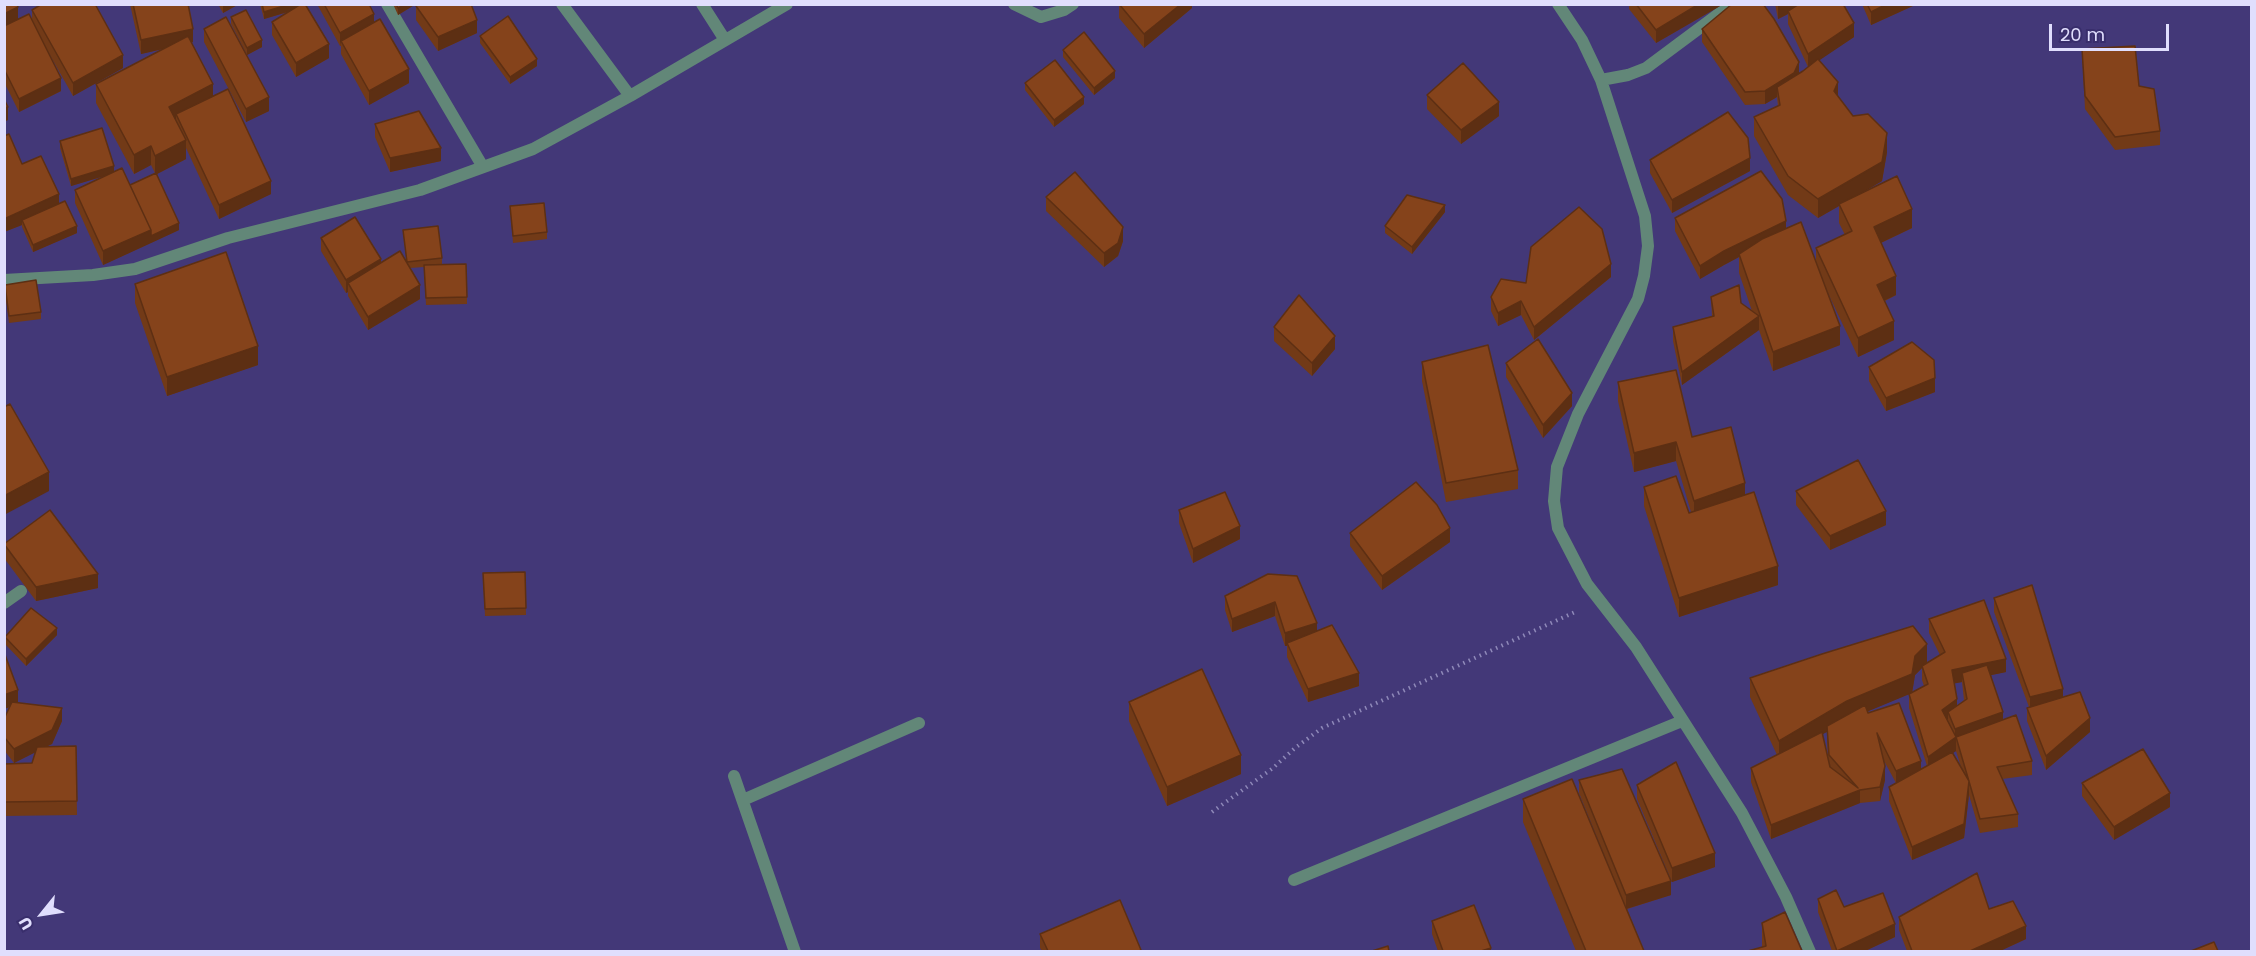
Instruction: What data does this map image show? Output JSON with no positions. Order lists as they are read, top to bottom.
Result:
{
  "scale_bar": "20 m",
  "north": "bottom left"
}
